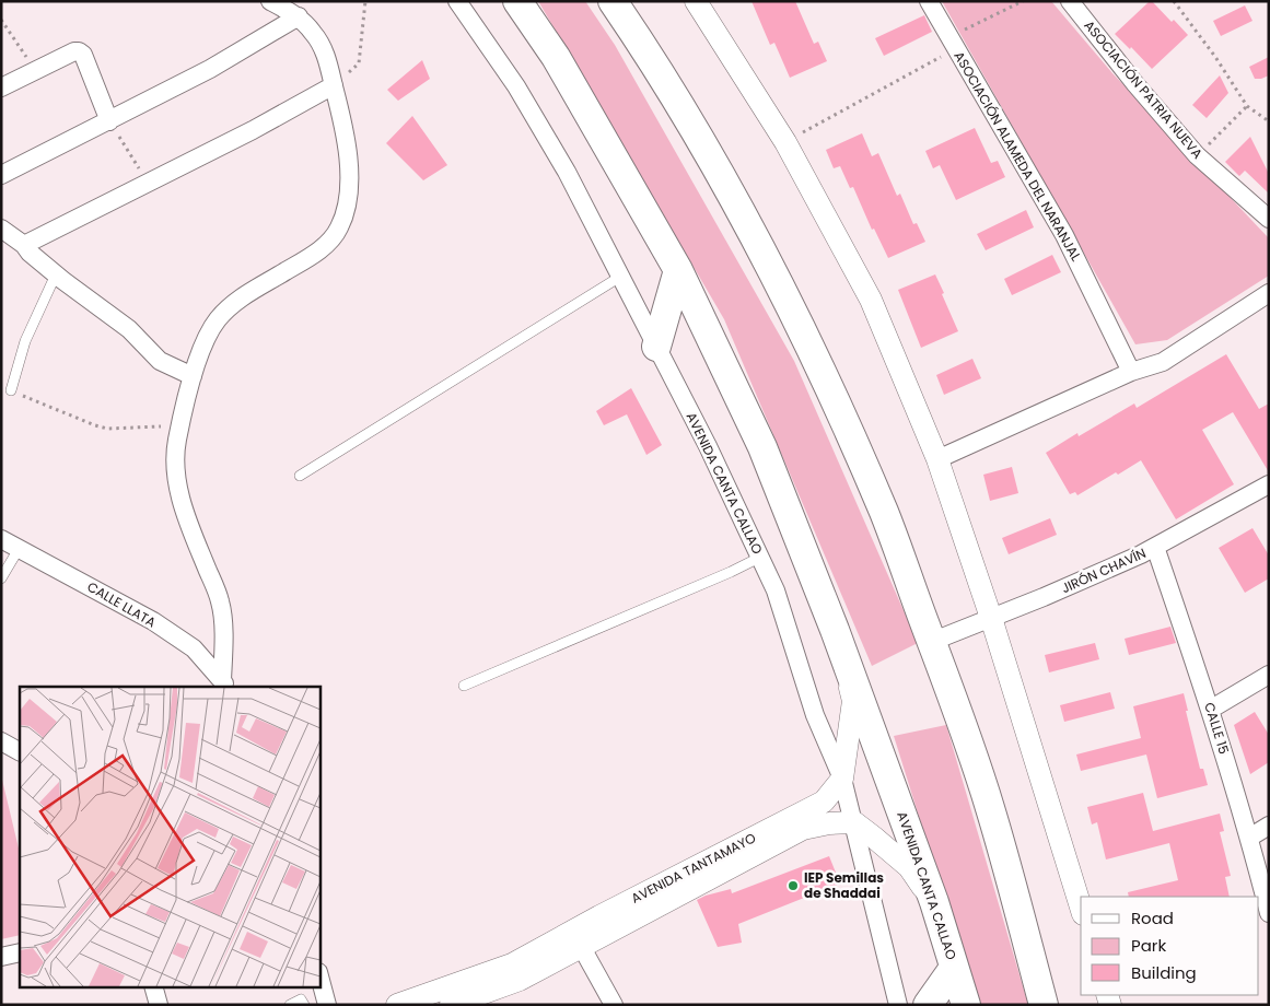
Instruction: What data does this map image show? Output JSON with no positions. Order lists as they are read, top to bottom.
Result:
{
  "streets": {
    "main road": ["AVENIDA CANTA CALLAO"],
    "street": [
      "ASOCIACIÓN PATRIA NUEVA",
      "ASOCIACIÓN ALAMEDA DEL NARANJAL",
      "JIRÓN CHAVÍN",
      "CALLE LLATA",
      "CALLE 15",
      "AVENIDA TANTAMAYO"
    ]
  },
  "crossings": [
    ["AVENIDA CANTA CALLAO", "AVENIDA TANTAMAYO"],
    ["JIRÓN CHAVÍN", "CALLE 15"]
  ],
  "places": ["IEP Semillas de Shaddai"],
  "legend": ["Road", "Park", "Building"]
}
